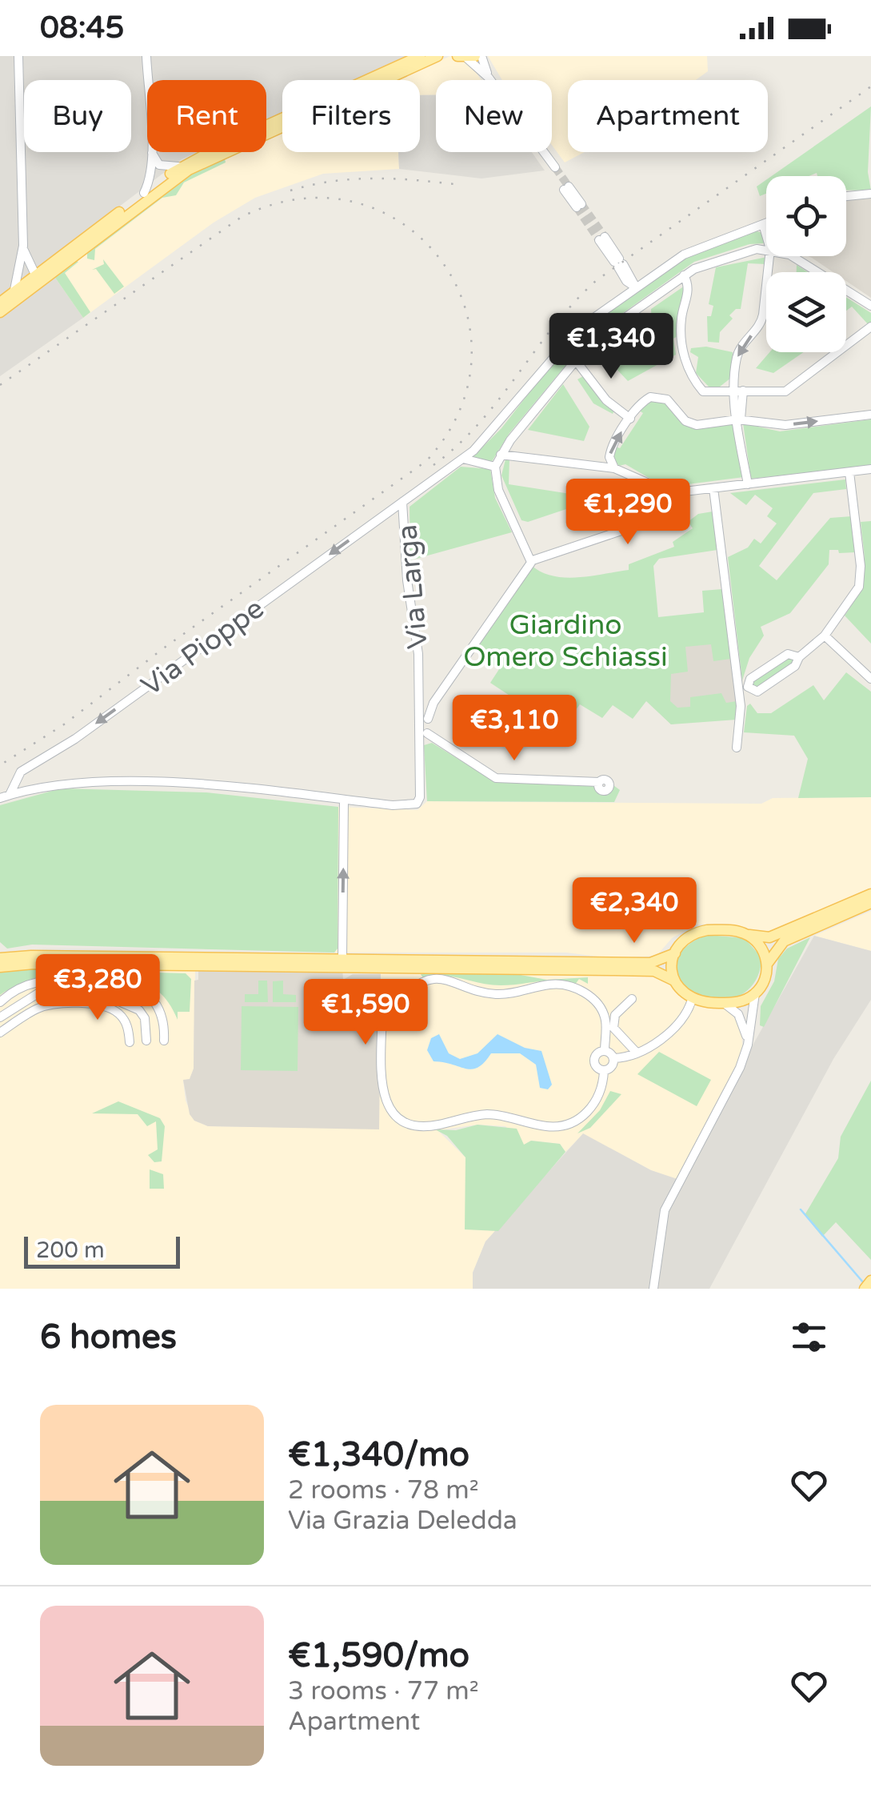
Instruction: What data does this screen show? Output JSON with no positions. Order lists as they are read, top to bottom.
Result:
{
  "streets": {
    "street": ["Via Larga", "Via Pioppe"]
  },
  "crossings": [
    ["Via Larga", "Via Pioppe"]
  ],
  "one_way": ["Via Pioppe"],
  "parks": ["Giardino Omero Schiassi"],
  "scale_bar": "200 m",
  "page": {
    "status": "08:45",
    "chip": [
      "Buy",
      "Rent",
      "Filters",
      "New",
      "Apartment"
    ],
    "price": [
      "€1,340",
      "€1,290",
      "€3,110",
      "€2,340",
      "€3,280",
      "€1,590"
    ],
    "scale": "200 m",
    "heading": "6 homes",
    "list": [
      {
        "name": "€1,340/mo",
        "note": "2 rooms · 78 m² · Via Grazia Deledda"
      },
      {
        "name": "€1,590/mo",
        "note": "3 rooms · 77 m² · Apartment"
      }
    ]
  }
}
